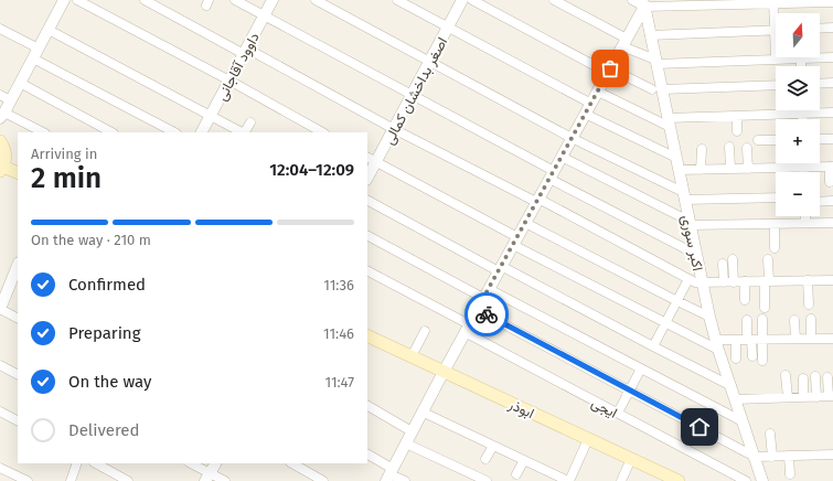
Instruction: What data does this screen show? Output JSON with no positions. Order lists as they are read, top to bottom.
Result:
{
  "streets": {
    "main road": ["ابوذر"],
    "street": [
      "داوود آقاجانی",
      "اصغر بداخشان کمالی",
      "اکبر سوری",
      "ایجی"
    ]
  },
  "north": "top",
  "page": {
    "map_buttons": ["+", "−"],
    "heading": ["2 min", "Arriving in", "12:04–12:09"],
    "bar": "On the way · 210 m",
    "list": [
      ["Confirmed", "11:36"],
      ["Preparing", "11:46"],
      ["On the way", "11:47"],
      "Delivered"
    ]
  }
}
